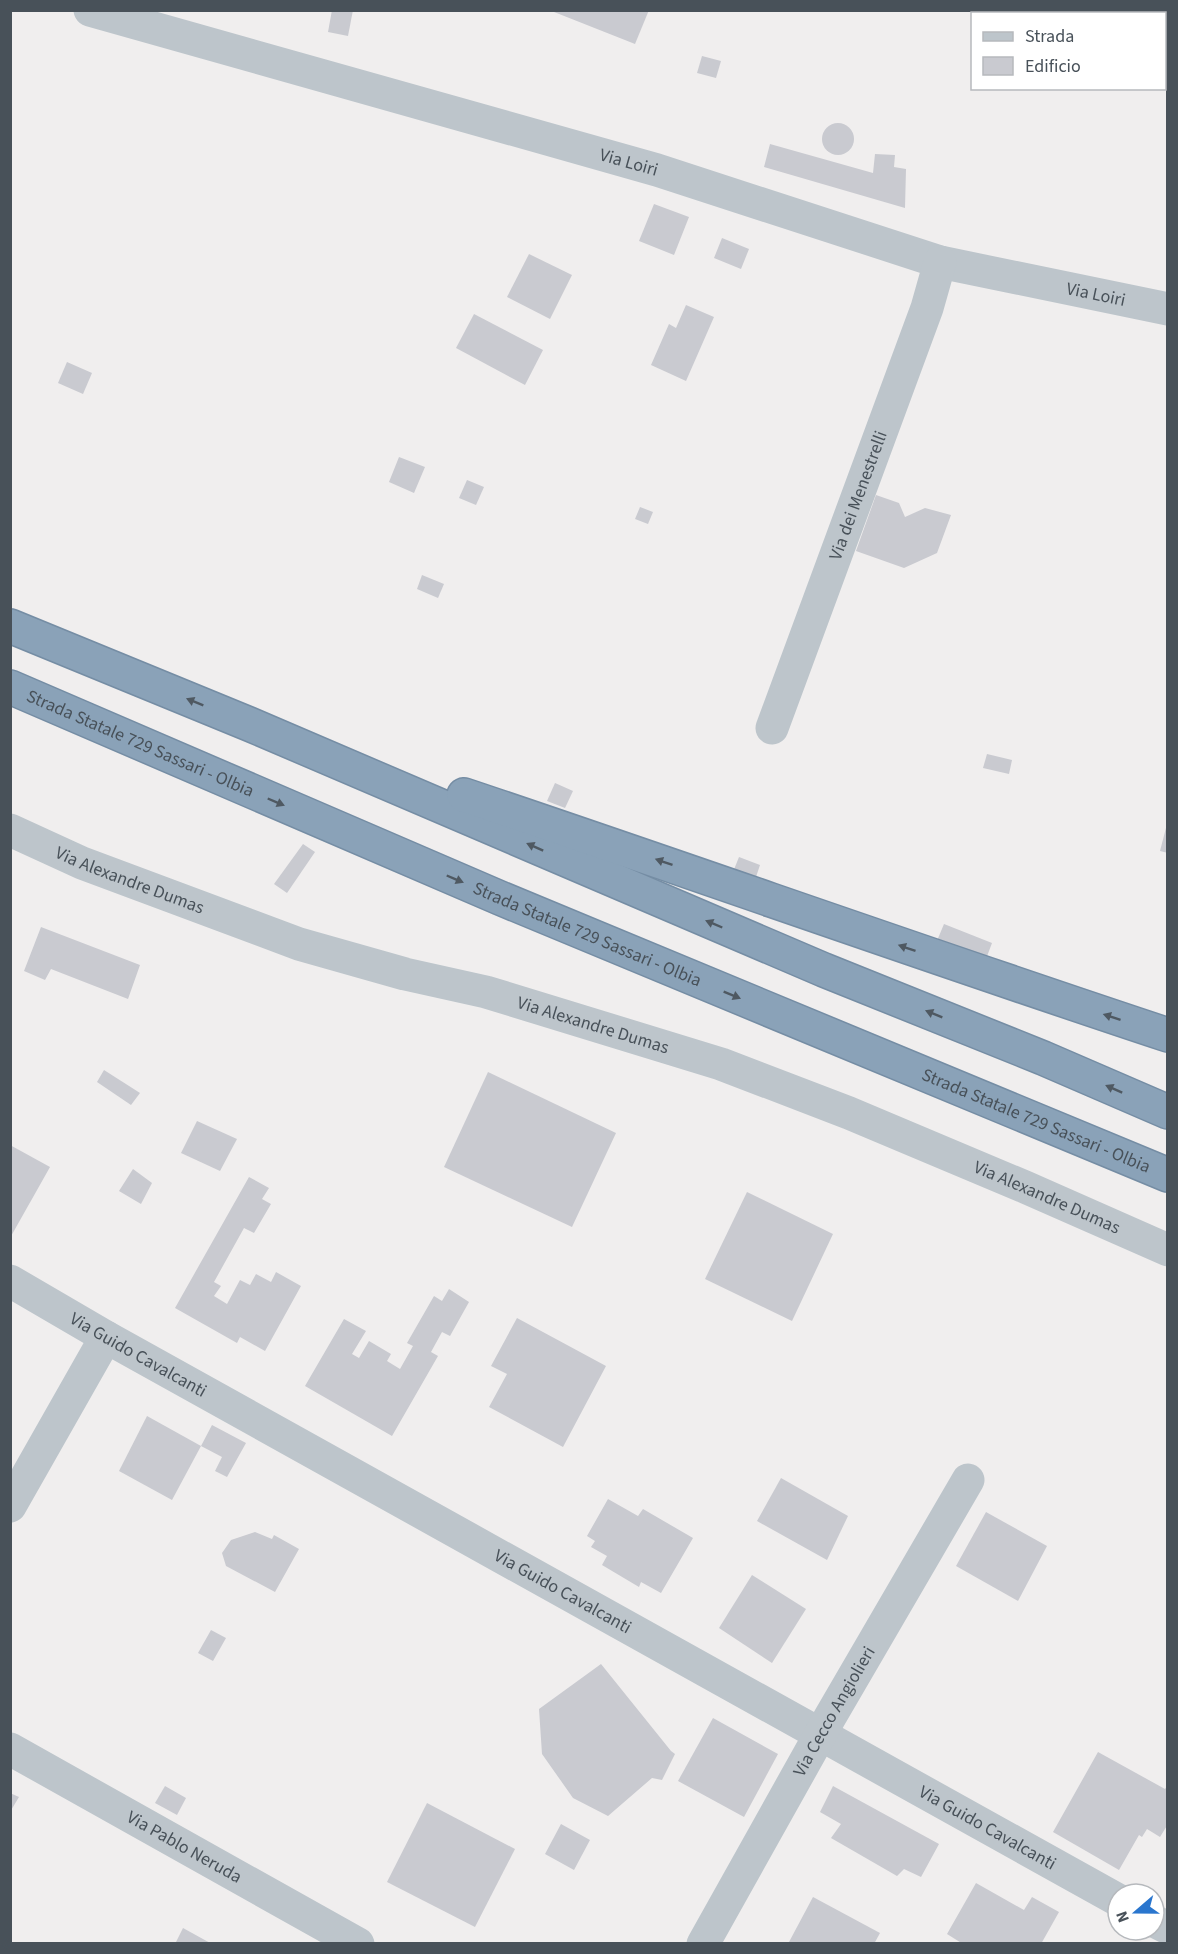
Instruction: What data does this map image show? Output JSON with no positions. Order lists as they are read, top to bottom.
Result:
{
  "streets": {
    "highway": ["Strada Statale 729 Sassari - Olbia"],
    "street": [
      "Via Loiri",
      "Via dei Menestrelli",
      "Via Alexandre Dumas",
      "Via Guido Cavalcanti",
      "Via Cecco Angiolieri",
      "Via Pablo Neruda"
    ]
  },
  "crossings": [
    ["Via Loiri", "Via dei Menestrelli"],
    ["Via Guido Cavalcanti", "Via Cecco Angiolieri"]
  ],
  "legend": ["Strada", "Edificio"],
  "north": "left"
}
